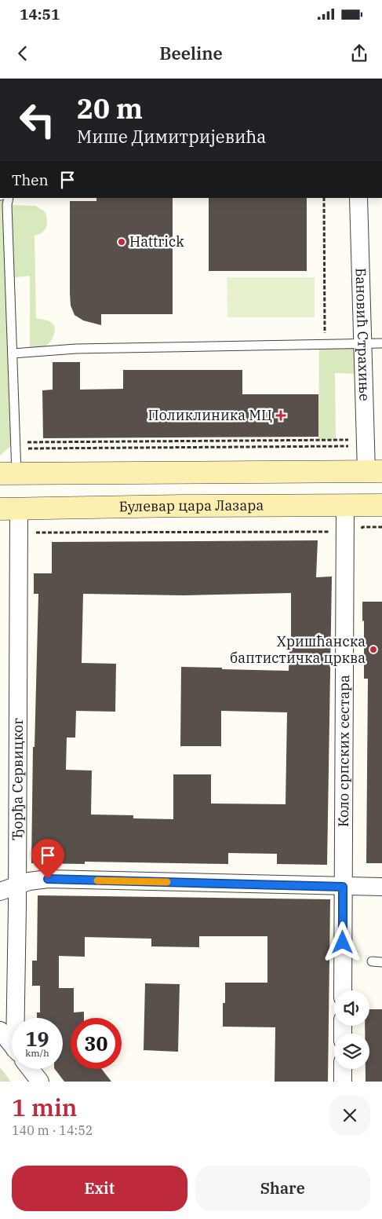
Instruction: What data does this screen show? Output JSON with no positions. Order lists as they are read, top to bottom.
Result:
{
  "streets": {
    "main road": ["Булевар цара Лазара"],
    "street": ["Бановић Страхиње", "Коло српских сестара", "Ђорђа Сервицког"]
  },
  "crossings": [
    ["Булевар цара Лазара", "Коло српских сестара"],
    ["Булевар цара Лазара", "Ђорђа Сервицког"]
  ],
  "places": {
    "other": ["Hattrick", "Хришћанска баптистичка црква"],
    "health": ["Поликлиника МЦ"]
  },
  "page": {
    "status": "14:51",
    "header": "Beeline",
    "turn": ["20 m", "Мише Димитријевића"],
    "then": "Then",
    "speed": "19 km/h",
    "limit": "30",
    "heading": ["1 min", "140 m · 14:52"],
    "buttons": ["Exit", "Share"]
  }
}
